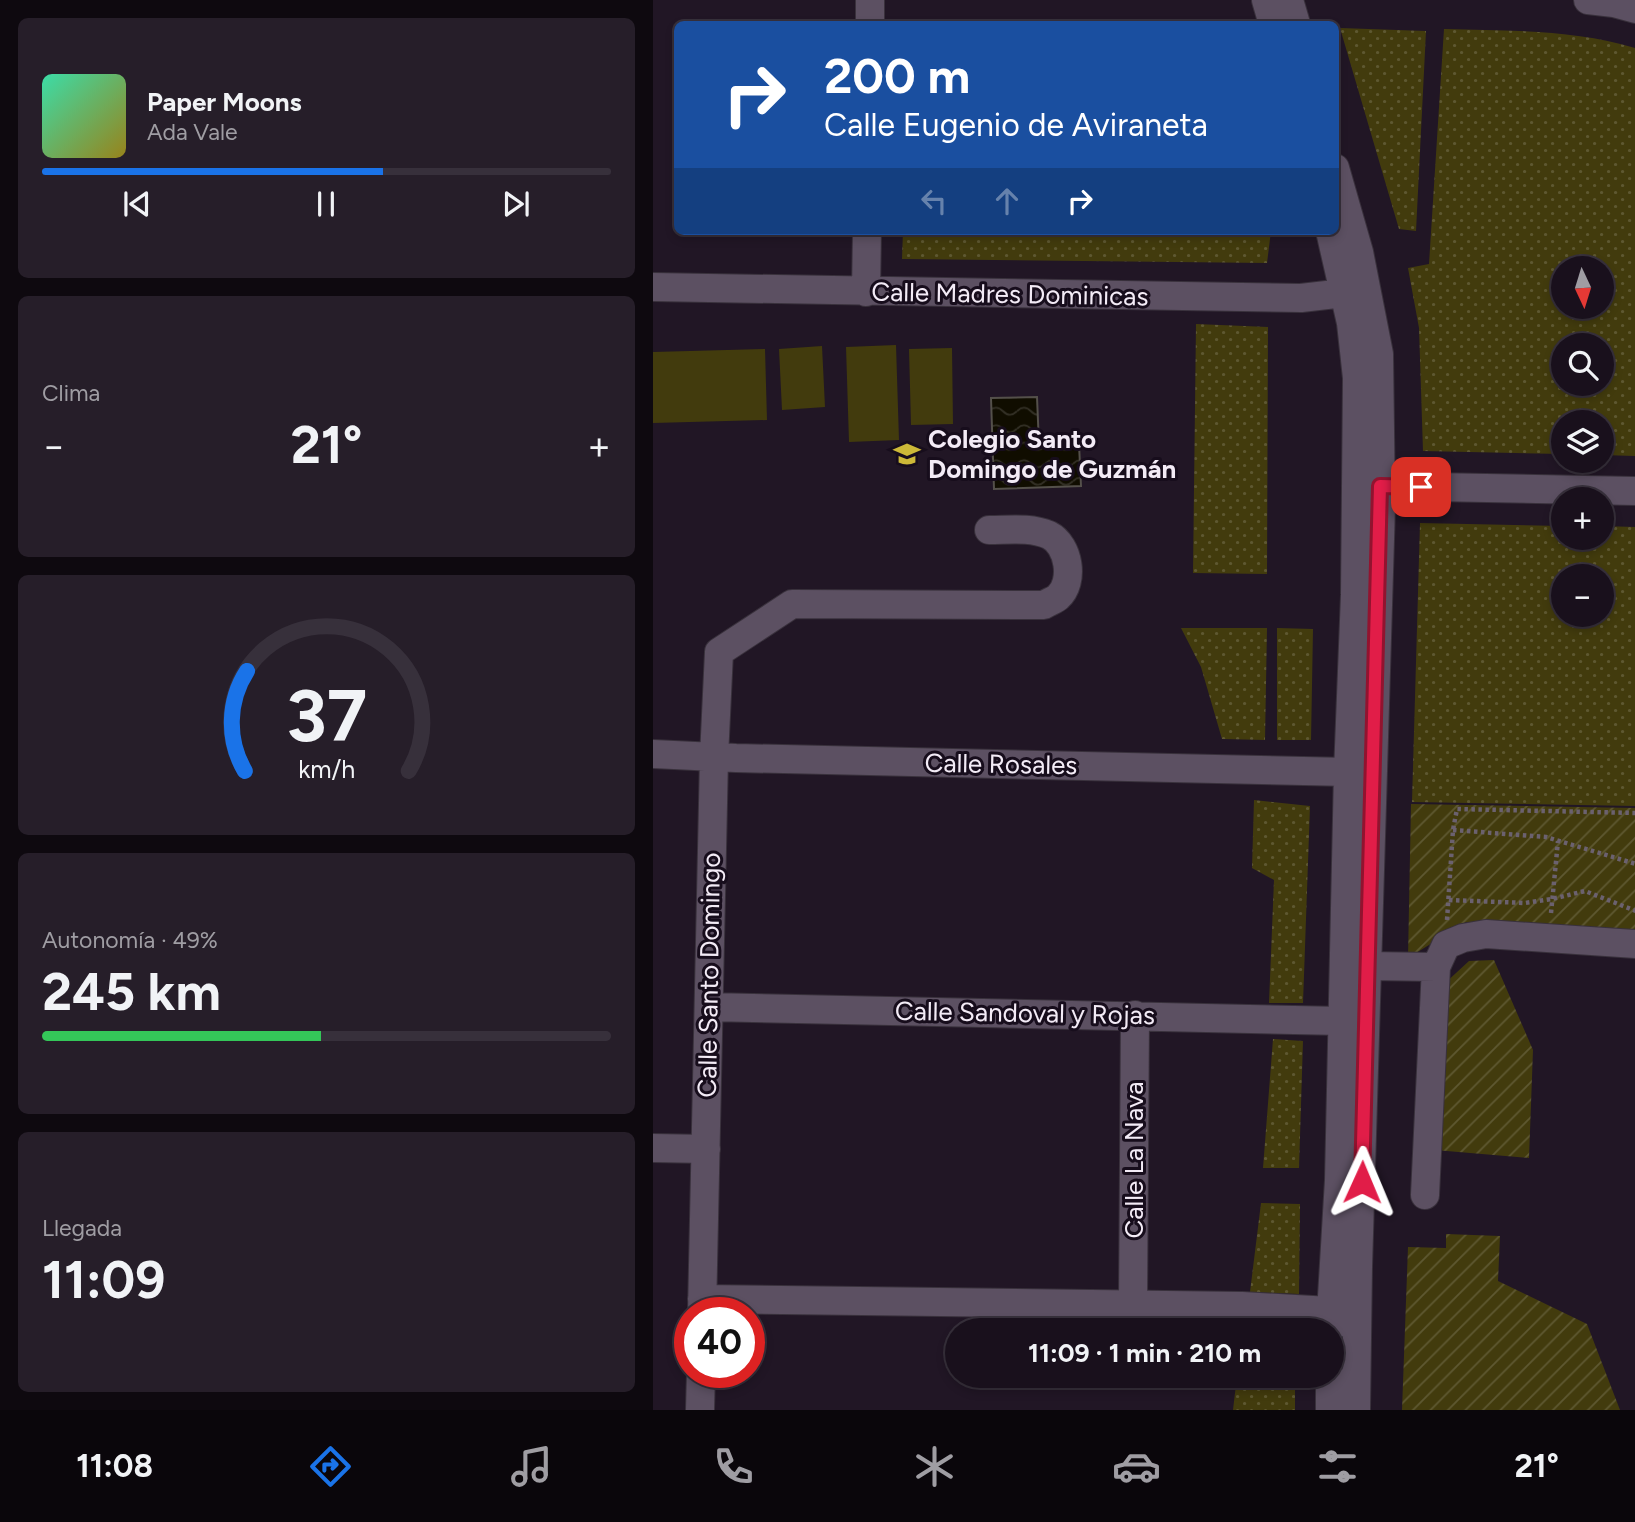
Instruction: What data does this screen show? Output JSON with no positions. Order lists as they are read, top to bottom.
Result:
{
  "streets": {
    "street": [
      "Calle Madres Dominicas",
      "Calle Rosales",
      "Calle Santo Domingo",
      "Calle Sandoval y Rojas",
      "Calle La Nava"
    ]
  },
  "crossings": [
    ["Calle Rosales", "Calle Santo Domingo"],
    ["Calle Santo Domingo", "Calle Sandoval y Rojas"],
    ["Calle Sandoval y Rojas", "Calle La Nava"]
  ],
  "places": {
    "school or university": ["Colegio Santo Domingo de Guzmán"]
  },
  "north": "bottom",
  "page": {
    "turn": ["200 m", "Calle Eugenio de Aviraneta"],
    "song": ["Paper Moons", "Ada Vale"],
    "map_buttons": ["+", "−"],
    "tile": [
      "Clima",
      ["Autonomía · 49%", "245 km"],
      ["Llegada", "11:09"]
    ],
    "heat": ["−", "21°", "+"],
    "limit": "40",
    "trip": "11:09 · 1 min · 210 m",
    "tabs": ["11:08", "21°"],
    "gauge": ["37", "km/h"]
  }
}
